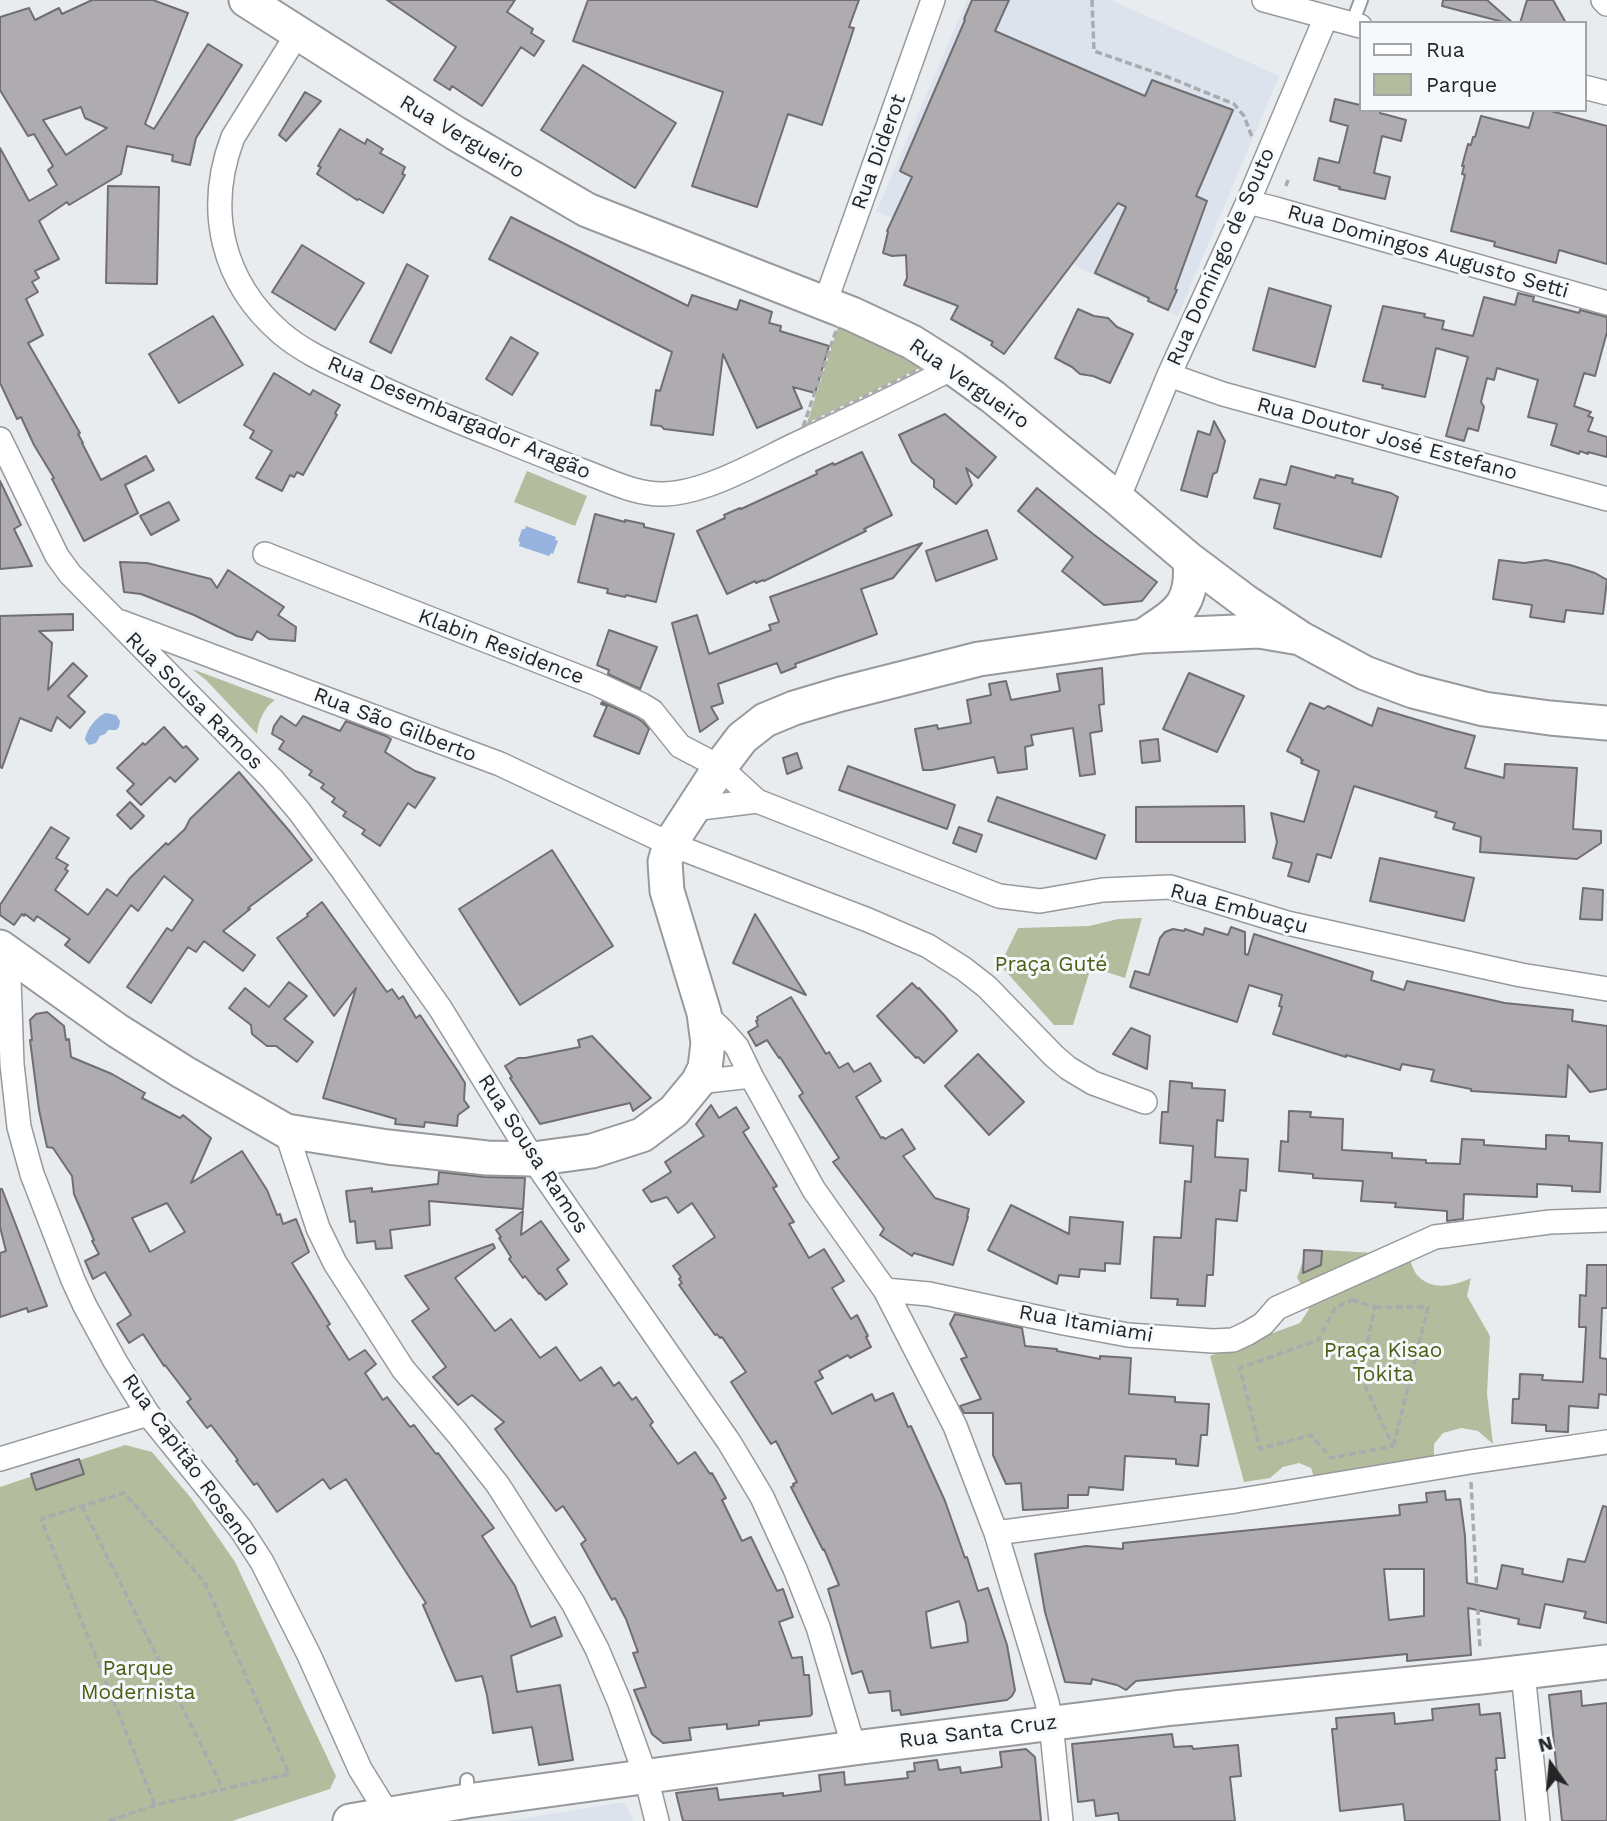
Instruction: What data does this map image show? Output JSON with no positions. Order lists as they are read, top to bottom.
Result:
{
  "streets": {
    "street": [
      "Rua Vergueiro",
      "Rua Diderot",
      "Rua Domingos Augusto Setti",
      "Rua Domingo de Souto",
      "Rua Desembargador Aragão",
      "Rua Doutor José Estefano",
      "Klabin Residence",
      "Rua Sousa Ramos",
      "Rua São Gilberto",
      "Rua Embuaçu",
      "Rua Itamiami",
      "Rua Capitão Rosendo",
      "Rua Santa Cruz"
    ]
  },
  "crossings": [
    ["Rua Vergueiro", "Rua Diderot"],
    ["Rua Vergueiro", "Rua Domingo de Souto"],
    ["Rua Vergueiro", "Rua Desembargador Aragão"],
    ["Rua Domingos Augusto Setti", "Rua Domingo de Souto"],
    ["Rua Domingo de Souto", "Rua Doutor José Estefano"],
    ["Klabin Residence", "Rua Embuaçu"],
    ["Rua Sousa Ramos", "Rua São Gilberto"],
    ["Rua Sousa Ramos", "Rua Santa Cruz"],
    ["Rua Capitão Rosendo", "Rua Santa Cruz"]
  ],
  "parks": ["Praça Guté", "Praça Kisao Tokita", "Parque Modernista"],
  "legend": ["Rua", "Parque"],
  "north": "top"
}
